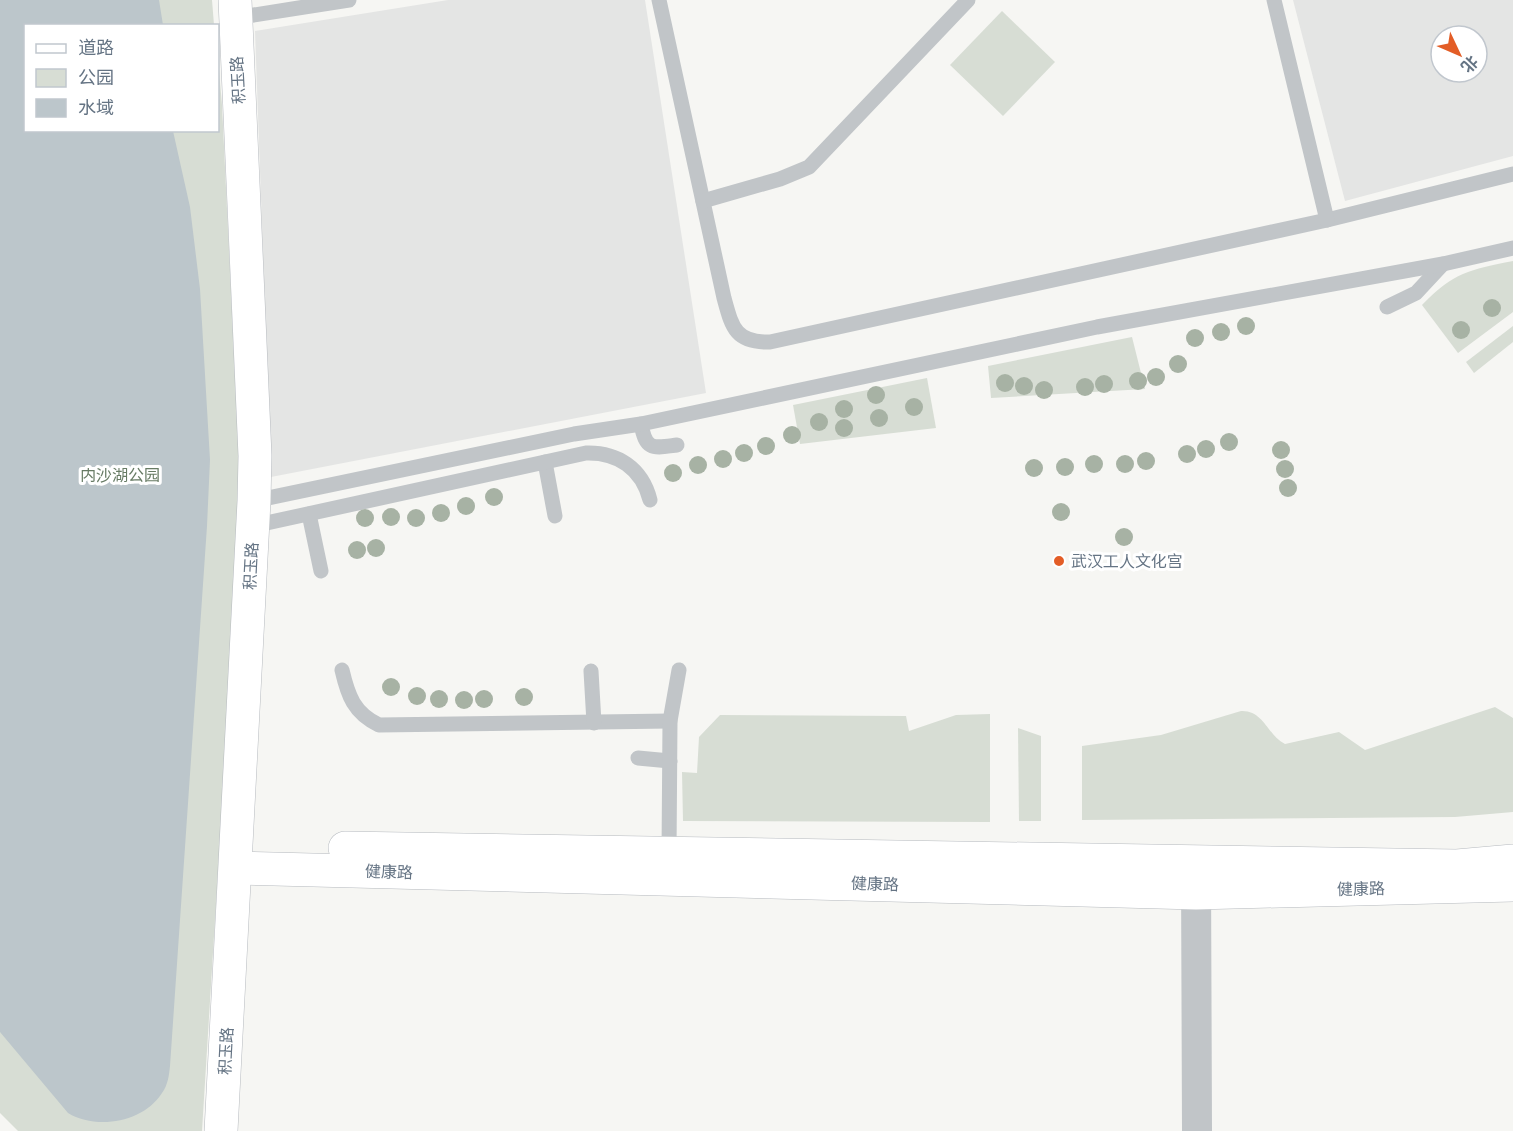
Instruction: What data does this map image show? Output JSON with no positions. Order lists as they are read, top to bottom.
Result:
{
  "streets": {
    "street": ["积玉路", "健康路"]
  },
  "crossings": [
    ["积玉路", "健康路"]
  ],
  "parks": ["内沙湖公园"],
  "places": ["武汉工人文化宫"],
  "legend": ["道路", "公园", "水域"],
  "north": "bottom right"
}
